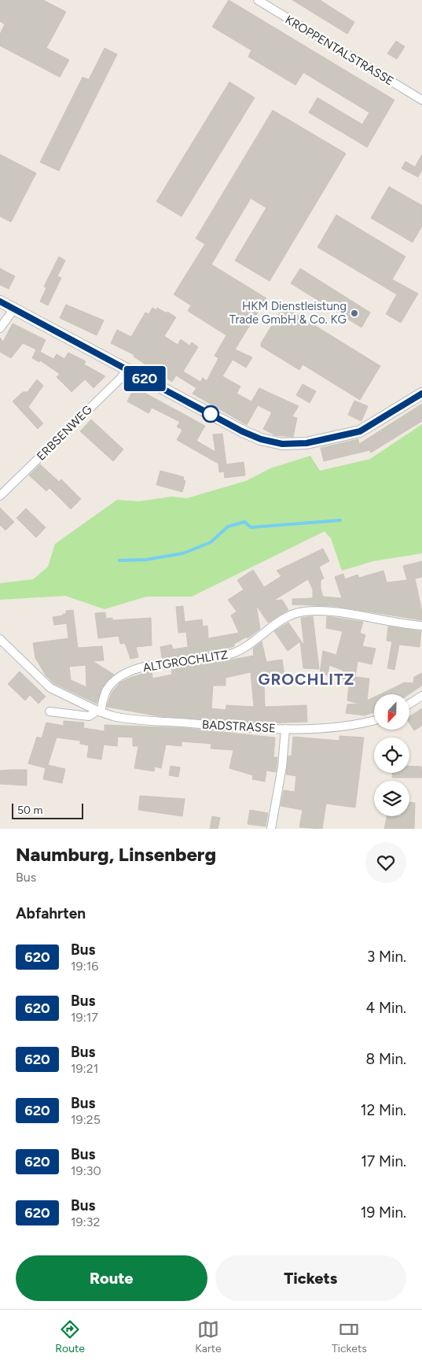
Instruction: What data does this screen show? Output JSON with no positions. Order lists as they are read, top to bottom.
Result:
{
  "streets": {
    "street": [
      "KROPPENTALSTRASSE",
      "ERBSENWEG",
      "ALTGROCHLITZ",
      "BADSTRASSE"
    ]
  },
  "crossings": [
    ["ALTGROCHLITZ", "BADSTRASSE"]
  ],
  "districts": ["GROCHLITZ"],
  "places": ["HKM Dienstleistung Trade GmbH & Co. KG"],
  "lines": ["bus line 620"],
  "scale_bar": "50 m",
  "north": "bottom",
  "page": {
    "on_map": "620",
    "scale": "50 m",
    "heading": [
      ["Naumburg, Linsenberg", "Bus"],
      "Abfahrten"
    ],
    "list": [
      {
        "mark": "620",
        "name": "Bus",
        "note": "19:16",
        "value": "3 Min."
      },
      {
        "mark": "620",
        "name": "Bus",
        "note": "19:17",
        "value": "4 Min."
      },
      {
        "mark": "620",
        "name": "Bus",
        "note": "19:21",
        "value": "8 Min."
      },
      {
        "mark": "620",
        "name": "Bus",
        "note": "19:25",
        "value": "12 Min."
      },
      {
        "mark": "620",
        "name": "Bus",
        "note": "19:30",
        "value": "17 Min."
      },
      {
        "mark": "620",
        "name": "Bus",
        "note": "19:32",
        "value": "19 Min."
      }
    ],
    "buttons": ["Route", "Tickets"],
    "tabs": ["Route", "Karte", "Tickets"]
  }
}
